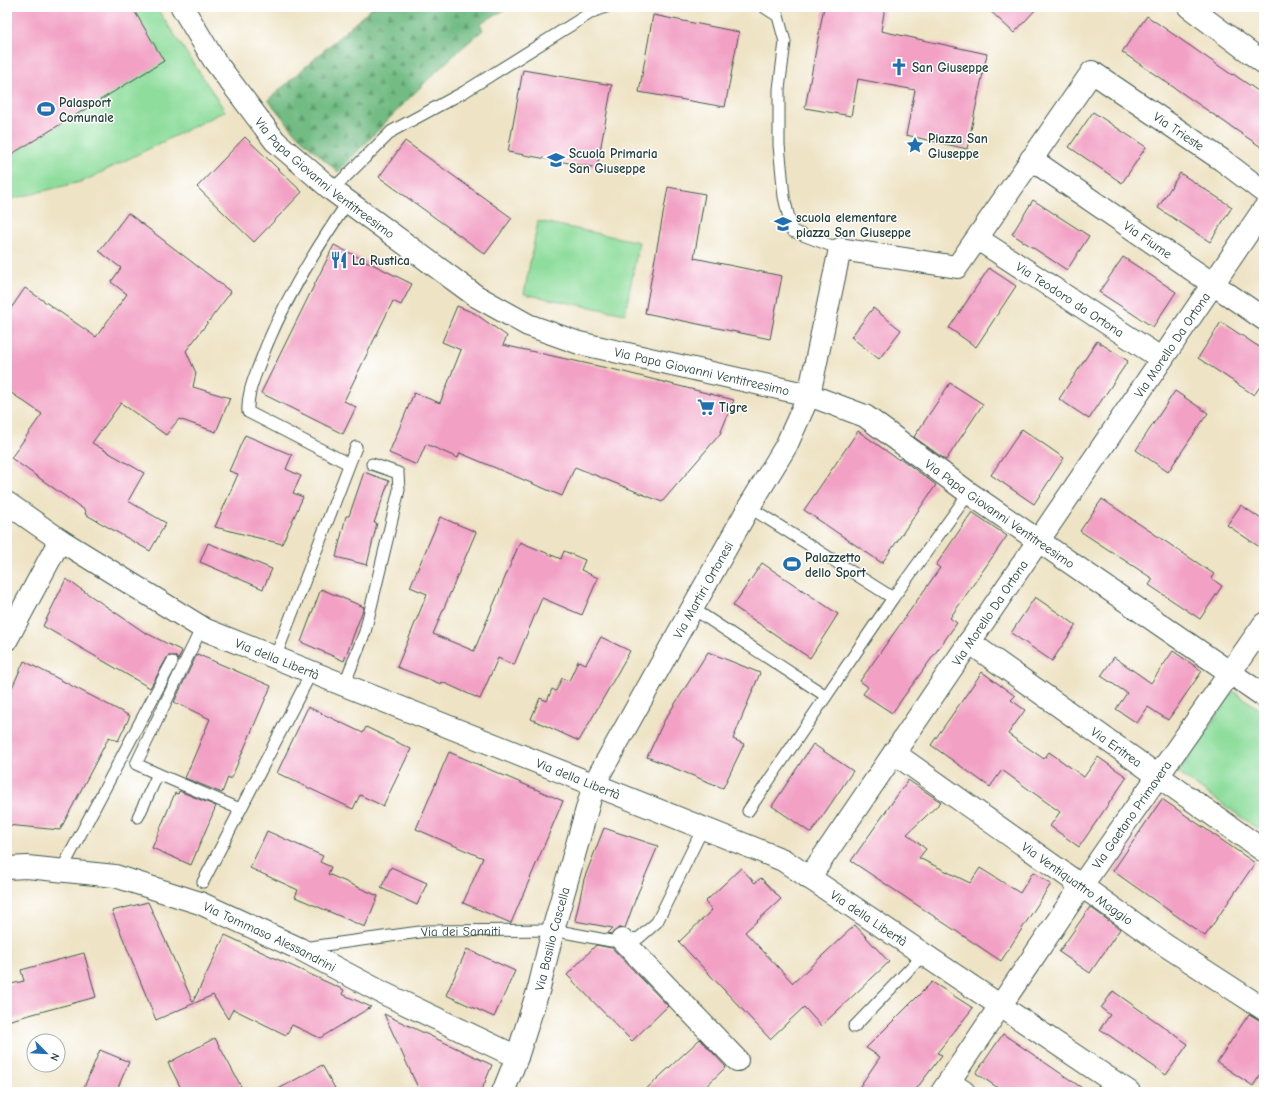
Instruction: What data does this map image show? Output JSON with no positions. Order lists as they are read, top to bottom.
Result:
{
  "streets": {
    "street": [
      "Via Trieste",
      "Via Papa Giovanni Ventitreesimo",
      "Via Fiume",
      "Via Teodoro da Ortona",
      "Via Morello Da Ortona",
      "Via Martiri Ortonesi",
      "Via della Libertà",
      "Via Eritrea",
      "Via Gaetano Primavera",
      "Via Ventiquattro Maggio",
      "Via Tommaso Alessandrini",
      "Via Basilio Cascella"
    ],
    "lane": ["Via dei Sanniti"]
  },
  "crossings": [
    ["Via Trieste", "Via Fiume"],
    ["Via Papa Giovanni Ventitreesimo", "Via Morello Da Ortona"],
    ["Via Papa Giovanni Ventitreesimo", "Via Martiri Ortonesi"],
    ["Via Papa Giovanni Ventitreesimo", "Via Gaetano Primavera"],
    ["Via Fiume", "Via Morello Da Ortona"],
    ["Via Teodoro da Ortona", "Via Morello Da Ortona"],
    ["Via Morello Da Ortona", "Via della Libertà"],
    ["Via Morello Da Ortona", "Via Eritrea"],
    ["Via Morello Da Ortona", "Via Ventiquattro Maggio"],
    ["Via Martiri Ortonesi", "Via della Libertà"],
    ["Via Martiri Ortonesi", "Via Basilio Cascella"],
    ["Via della Libertà", "Via Gaetano Primavera"],
    ["Via della Libertà", "Via dei Sanniti"],
    ["Via della Libertà", "Via Basilio Cascella"],
    ["Via Eritrea", "Via Gaetano Primavera"],
    ["Via Gaetano Primavera", "Via Ventiquattro Maggio"],
    ["Via dei Sanniti", "Via Tommaso Alessandrini"],
    ["Via dei Sanniti", "Via Basilio Cascella"],
    ["Via Tommaso Alessandrini", "Via Basilio Cascella"]
  ],
  "places": {
    "church": ["San Giuseppe"],
    "sports": ["Palasport Comunale", "Palazzetto dello Sport"],
    "place": ["Piazza San Giuseppe"],
    "school or university": ["Scuola Primaria San Giuseppe", "scuola elementare piazza San Giuseppe"],
    "restaurant": ["La Rustica"],
    "supermarket": ["Tigre"]
  },
  "north": "bottom right"
}
